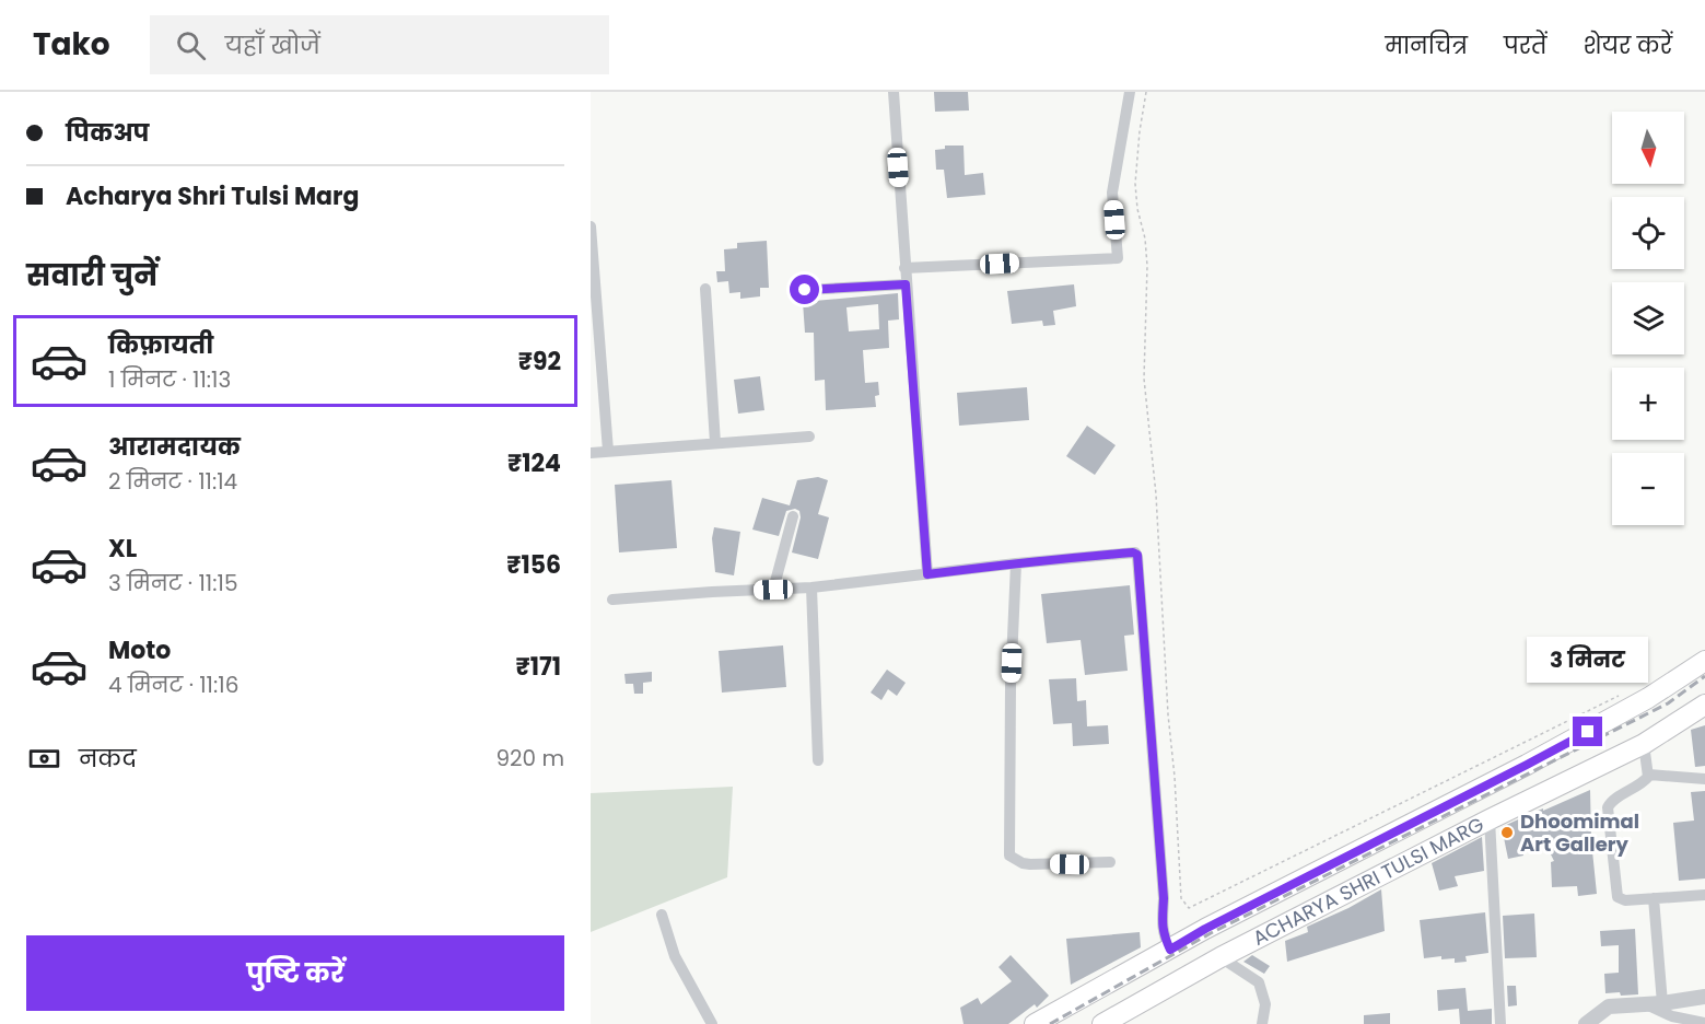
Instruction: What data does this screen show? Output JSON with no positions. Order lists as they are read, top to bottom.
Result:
{
  "streets": {
    "highway": ["ACHARYA SHRI TULSI MARG"]
  },
  "places": ["Dhoomimal Art Gallery"],
  "north": "bottom",
  "page": {
    "header": "Tako",
    "search": "यहाँ खोजें",
    "nav": ["मानचित्र", "परतें", "शेयर करें"],
    "banner": ["पिकअप", "Acharya Shri Tulsi Marg"],
    "map_buttons": ["+", "−"],
    "heading": "सवारी चुनें",
    "list": [
      {
        "name": "किफ़ायती",
        "note": "1 मिनट · 11:13",
        "value": "₹92"
      },
      {
        "name": "आरामदायक",
        "note": "2 मिनट · 11:14",
        "value": "₹124"
      },
      {
        "name": "XL",
        "note": "3 मिनट · 11:15",
        "value": "₹156"
      },
      {
        "name": "Moto",
        "note": "4 मिनट · 11:16",
        "value": "₹171"
      }
    ],
    "bubble": "3 मिनट",
    "pay": ["नकद", "920 m"],
    "buttons": "पुष्टि करें"
  }
}
